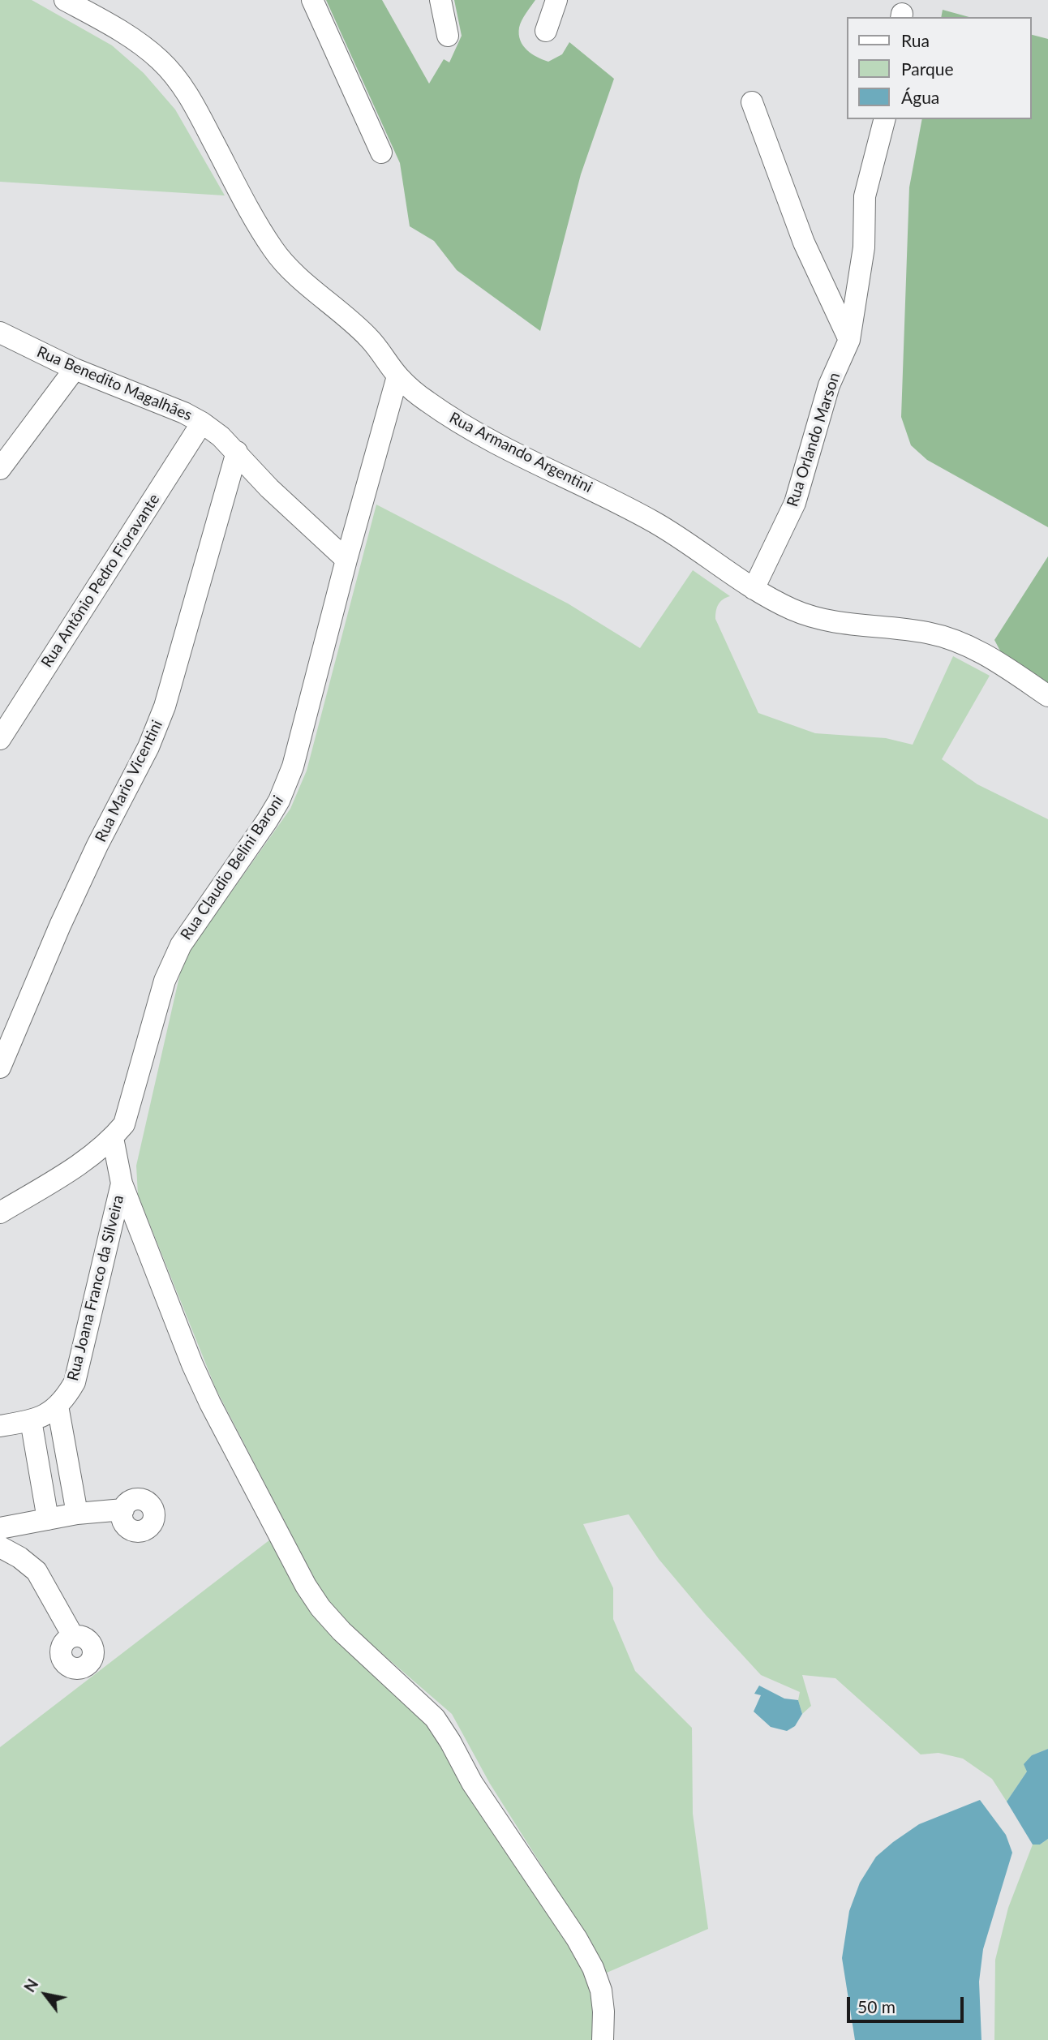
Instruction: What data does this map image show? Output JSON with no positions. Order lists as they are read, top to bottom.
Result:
{
  "streets": {
    "street": [
      "Rua Benedito Magalhães",
      "Rua Orlando Marson",
      "Rua Armando Argentini",
      "Rua Antônio Pedro Fioravante",
      "Rua Mario Vicentini",
      "Rua Claudio Belini Baroni",
      "Rua Joana Franco da Silveira"
    ]
  },
  "crossings": [
    ["Rua Benedito Magalhães", "Rua Antônio Pedro Fioravante"],
    ["Rua Benedito Magalhães", "Rua Mario Vicentini"],
    ["Rua Benedito Magalhães", "Rua Claudio Belini Baroni"],
    ["Rua Orlando Marson", "Rua Armando Argentini"],
    ["Rua Armando Argentini", "Rua Claudio Belini Baroni"],
    ["Rua Claudio Belini Baroni", "Rua Joana Franco da Silveira"]
  ],
  "legend": ["Rua", "Parque", "Água"],
  "scale_bar": "50 m",
  "north": "top left"
}
